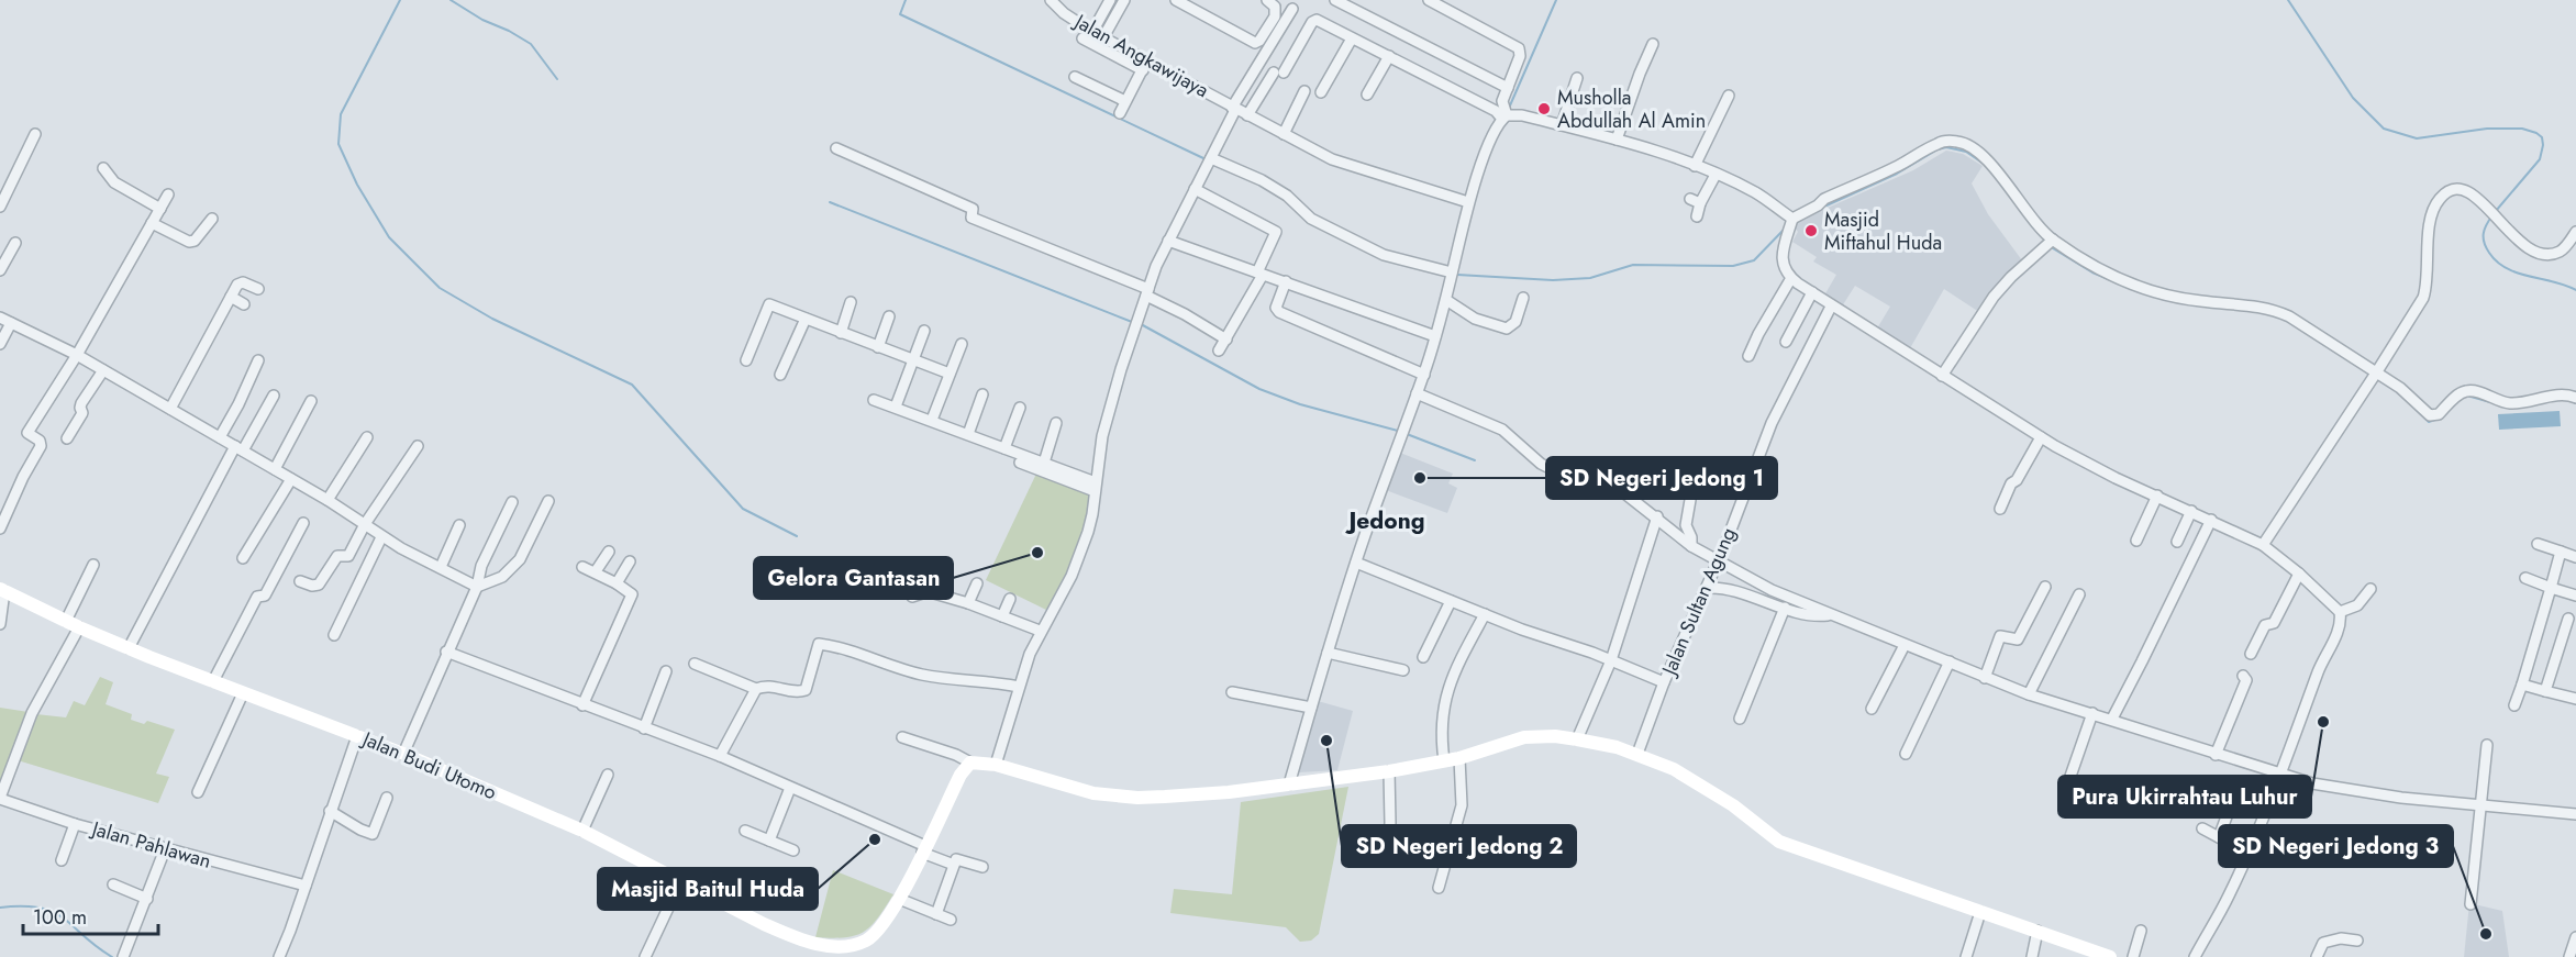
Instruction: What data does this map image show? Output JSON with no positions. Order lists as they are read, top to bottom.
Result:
{
  "streets": {
    "street": [
      "Jalan Angkawijaya",
      "Jalan Sultan Agung",
      "Jalan Budi Utomo",
      "Jalan Pahlawan"
    ]
  },
  "districts": ["Jedong"],
  "places": [
    "Musholla Abdullah Al Amin",
    "Masjid Miftahul Huda",
    "SD Negeri Jedong 1",
    "Gelora Gantasan",
    "Pura Ukirrahtau Luhur",
    "SD Negeri Jedong 2",
    "Masjid Baitul Huda",
    "SD Negeri Jedong 3"
  ],
  "scale_bar": "100 m"
}
